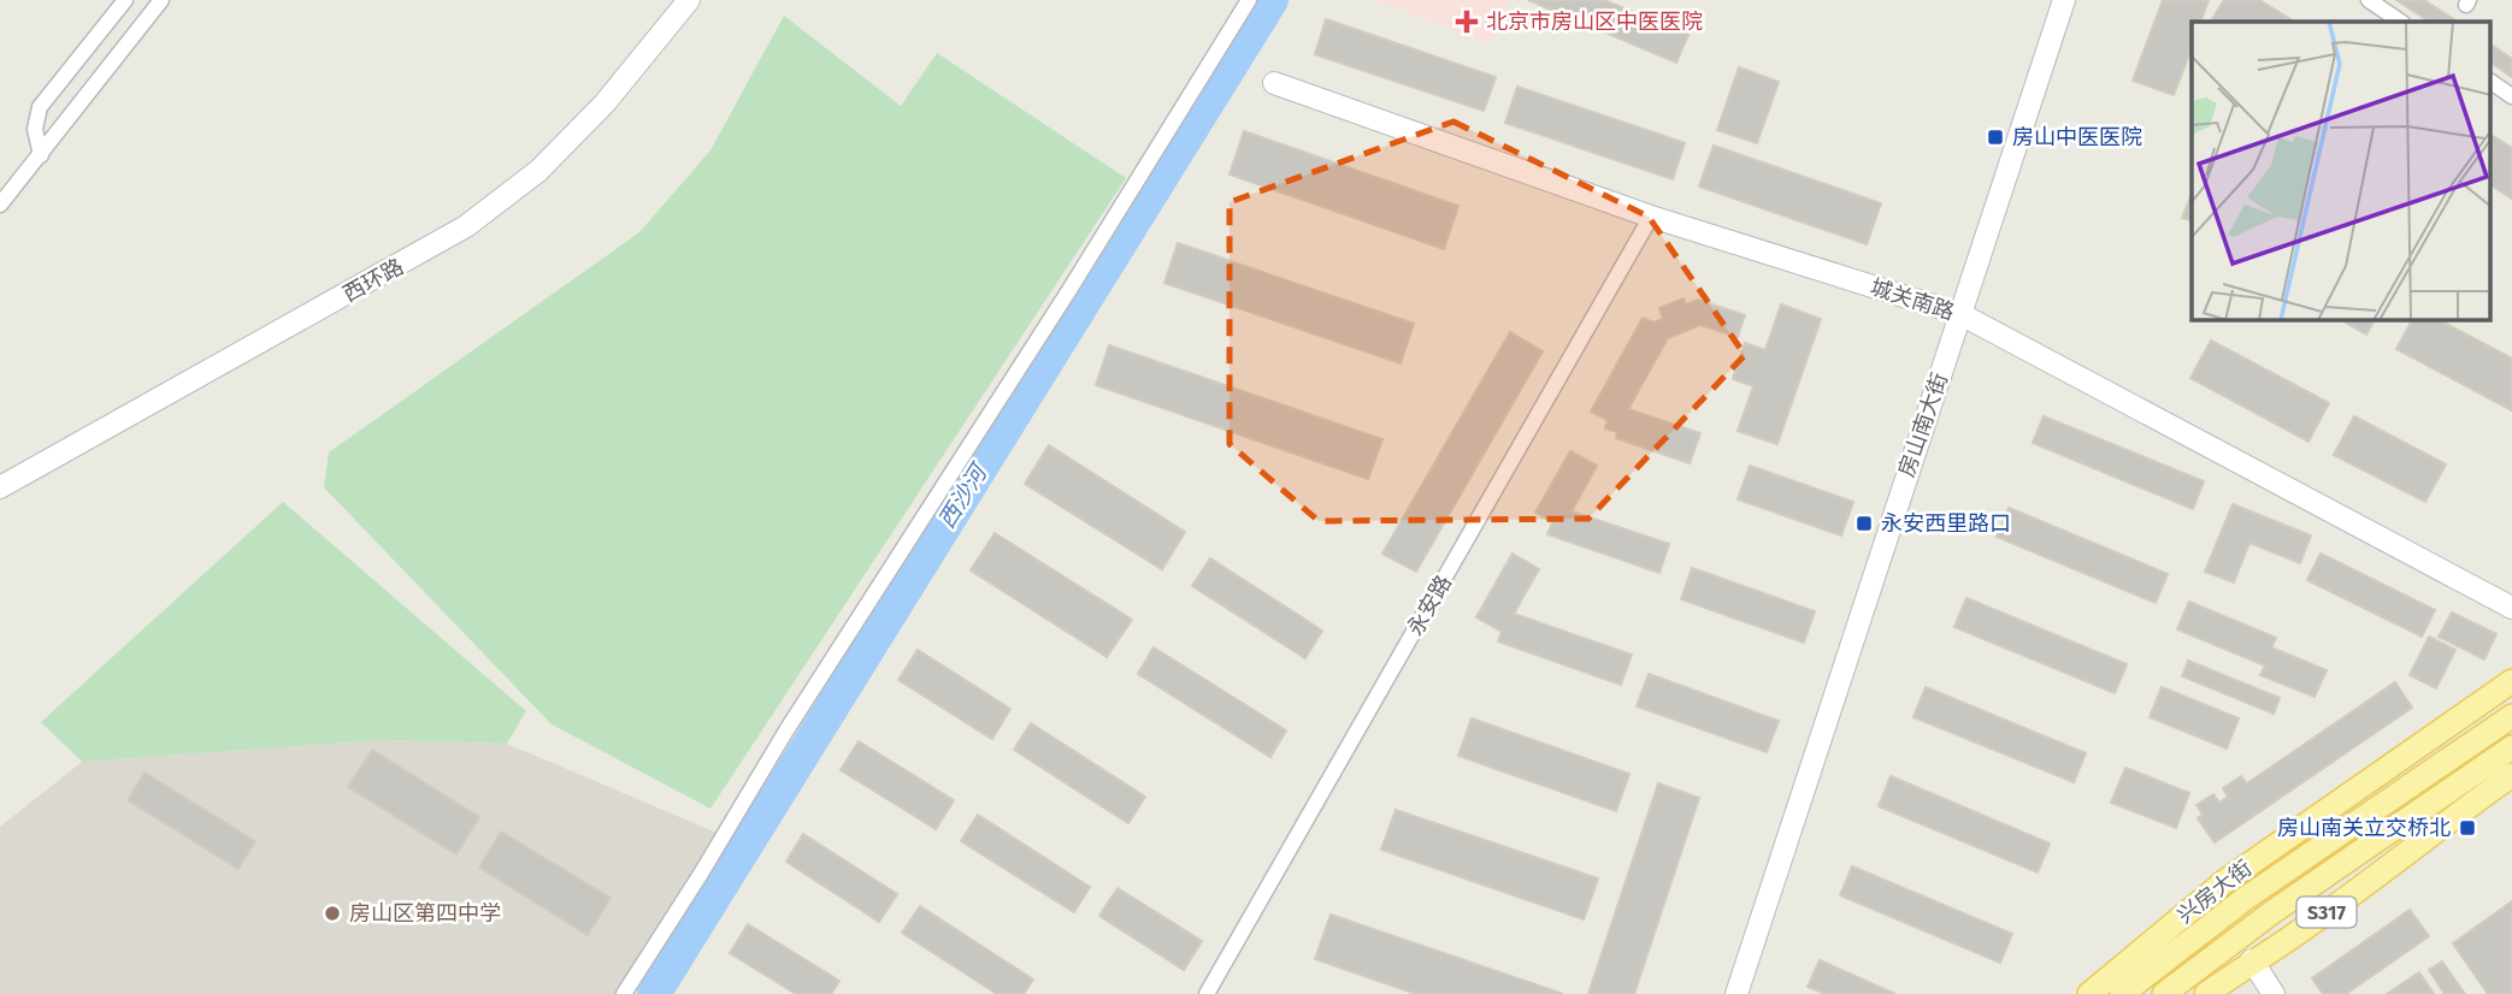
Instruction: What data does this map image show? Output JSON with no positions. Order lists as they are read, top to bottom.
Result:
{
  "streets": {
    "main road": [
      "西环路",
      "城关南路",
      "房山南大街",
      "兴房大街",
      "S317"
    ],
    "street": ["永安路"]
  },
  "crossings": [
    ["城关南路", "房山南大街"],
    ["城关南路", "永安路"]
  ],
  "water": ["西沙河"],
  "places": {
    "health": ["北京市房山区中医医院"],
    "transit": ["房山中医医院", "永安西里路口", "房山南关立交桥北"],
    "other": ["房山区第四中学"]
  }
}
